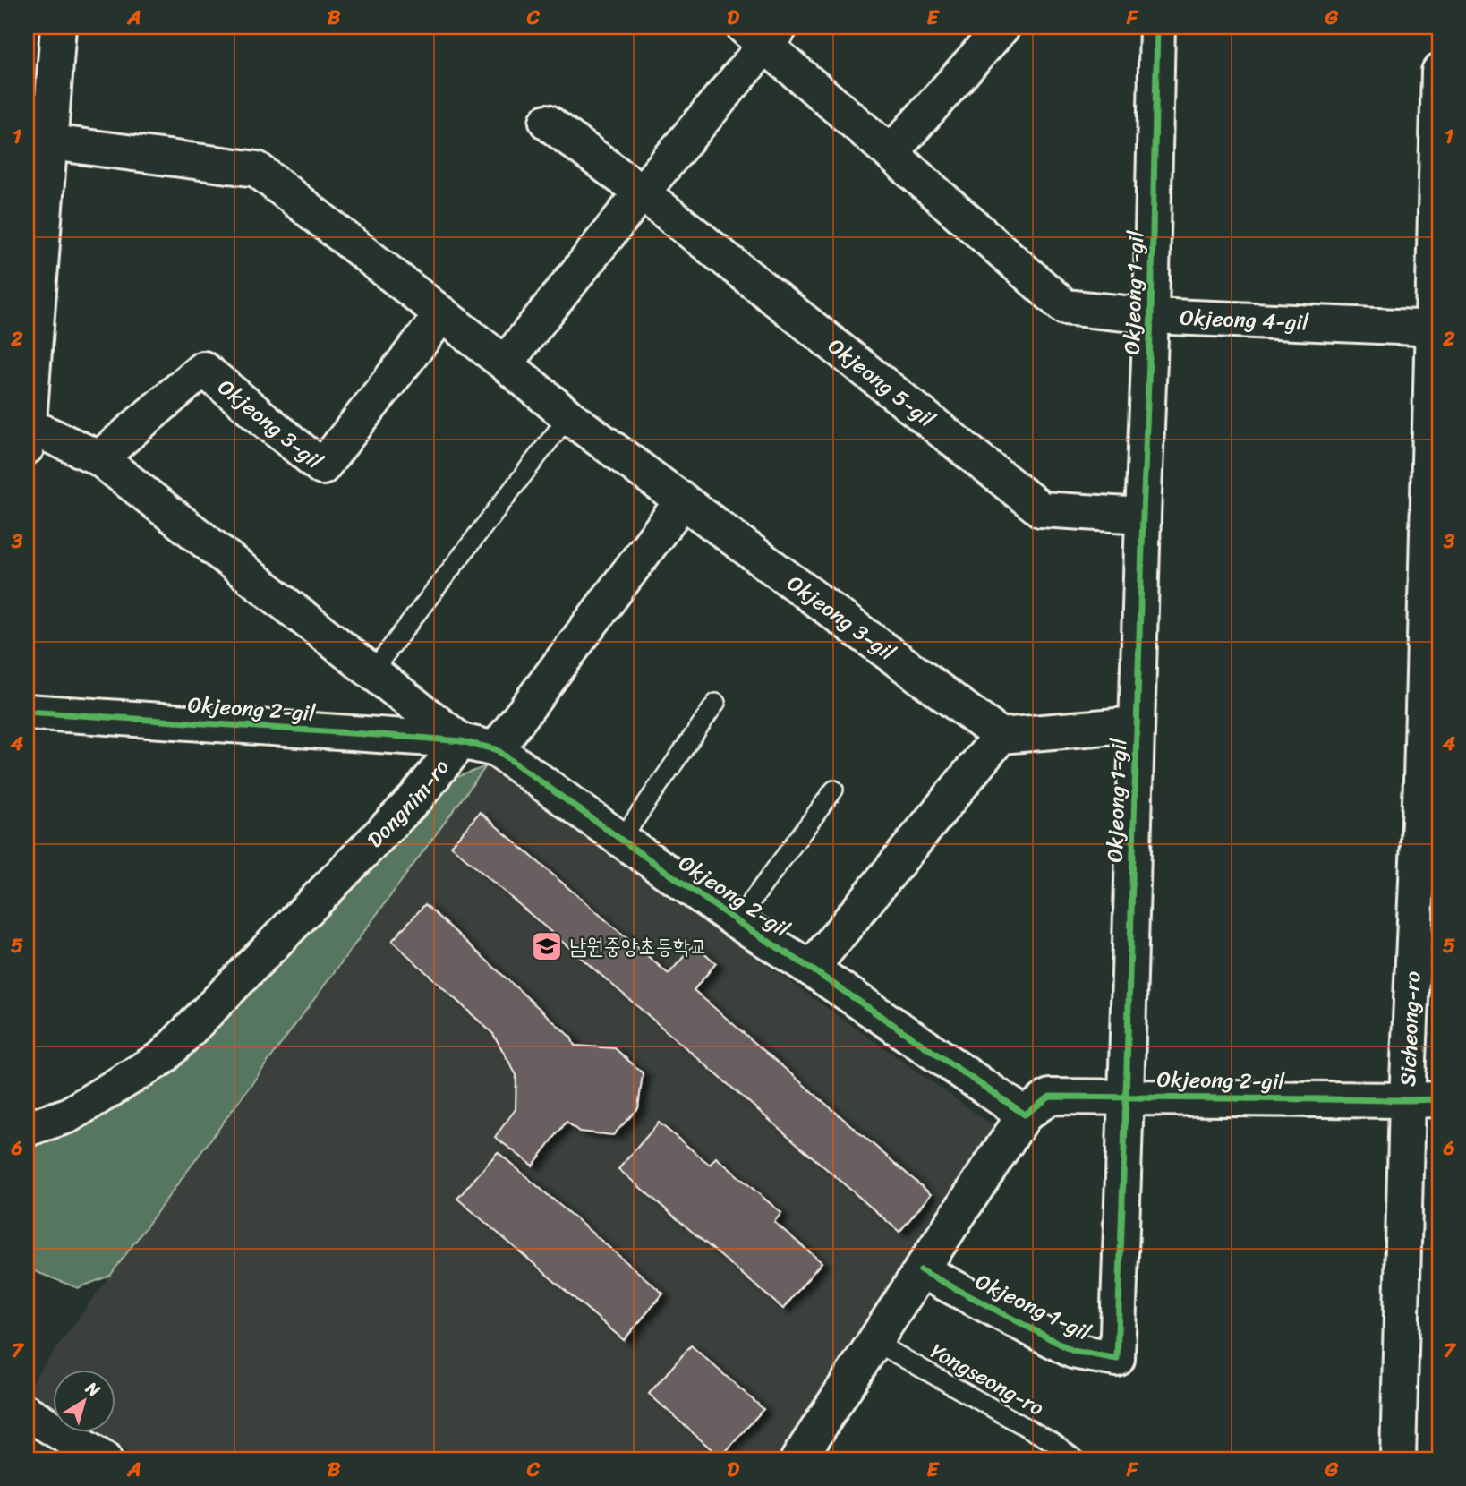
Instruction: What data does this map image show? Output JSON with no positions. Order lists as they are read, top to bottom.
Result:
{
  "streets": {
    "street": [
      "Okjeong 1-gil",
      "Okjeong 4-gil",
      "Okjeong 5-gil",
      "Okjeong 3-gil",
      "Okjeong 2-gil",
      "Dongnim-ro",
      "Sicheong-ro"
    ],
    "lane": ["Yongseong-ro"]
  },
  "crossings": [
    ["Okjeong 1-gil", "Okjeong 4-gil"],
    ["Okjeong 1-gil", "Okjeong 5-gil"],
    ["Okjeong 1-gil", "Okjeong 2-gil"],
    ["Okjeong 4-gil", "Sicheong-ro"],
    ["Okjeong 3-gil", "Dongnim-ro"],
    ["Okjeong 2-gil", "Dongnim-ro"],
    ["Okjeong 2-gil", "Sicheong-ro"]
  ],
  "places": {
    "school or university": ["남원중앙초등학교"]
  },
  "north": "top right",
  "grid": {
    "columns": [
      "A",
      "B",
      "C",
      "D",
      "E",
      "F",
      "G"
    ],
    "rows": [
      "1",
      "2",
      "3",
      "4",
      "5",
      "6",
      "7"
    ]
  }
}
